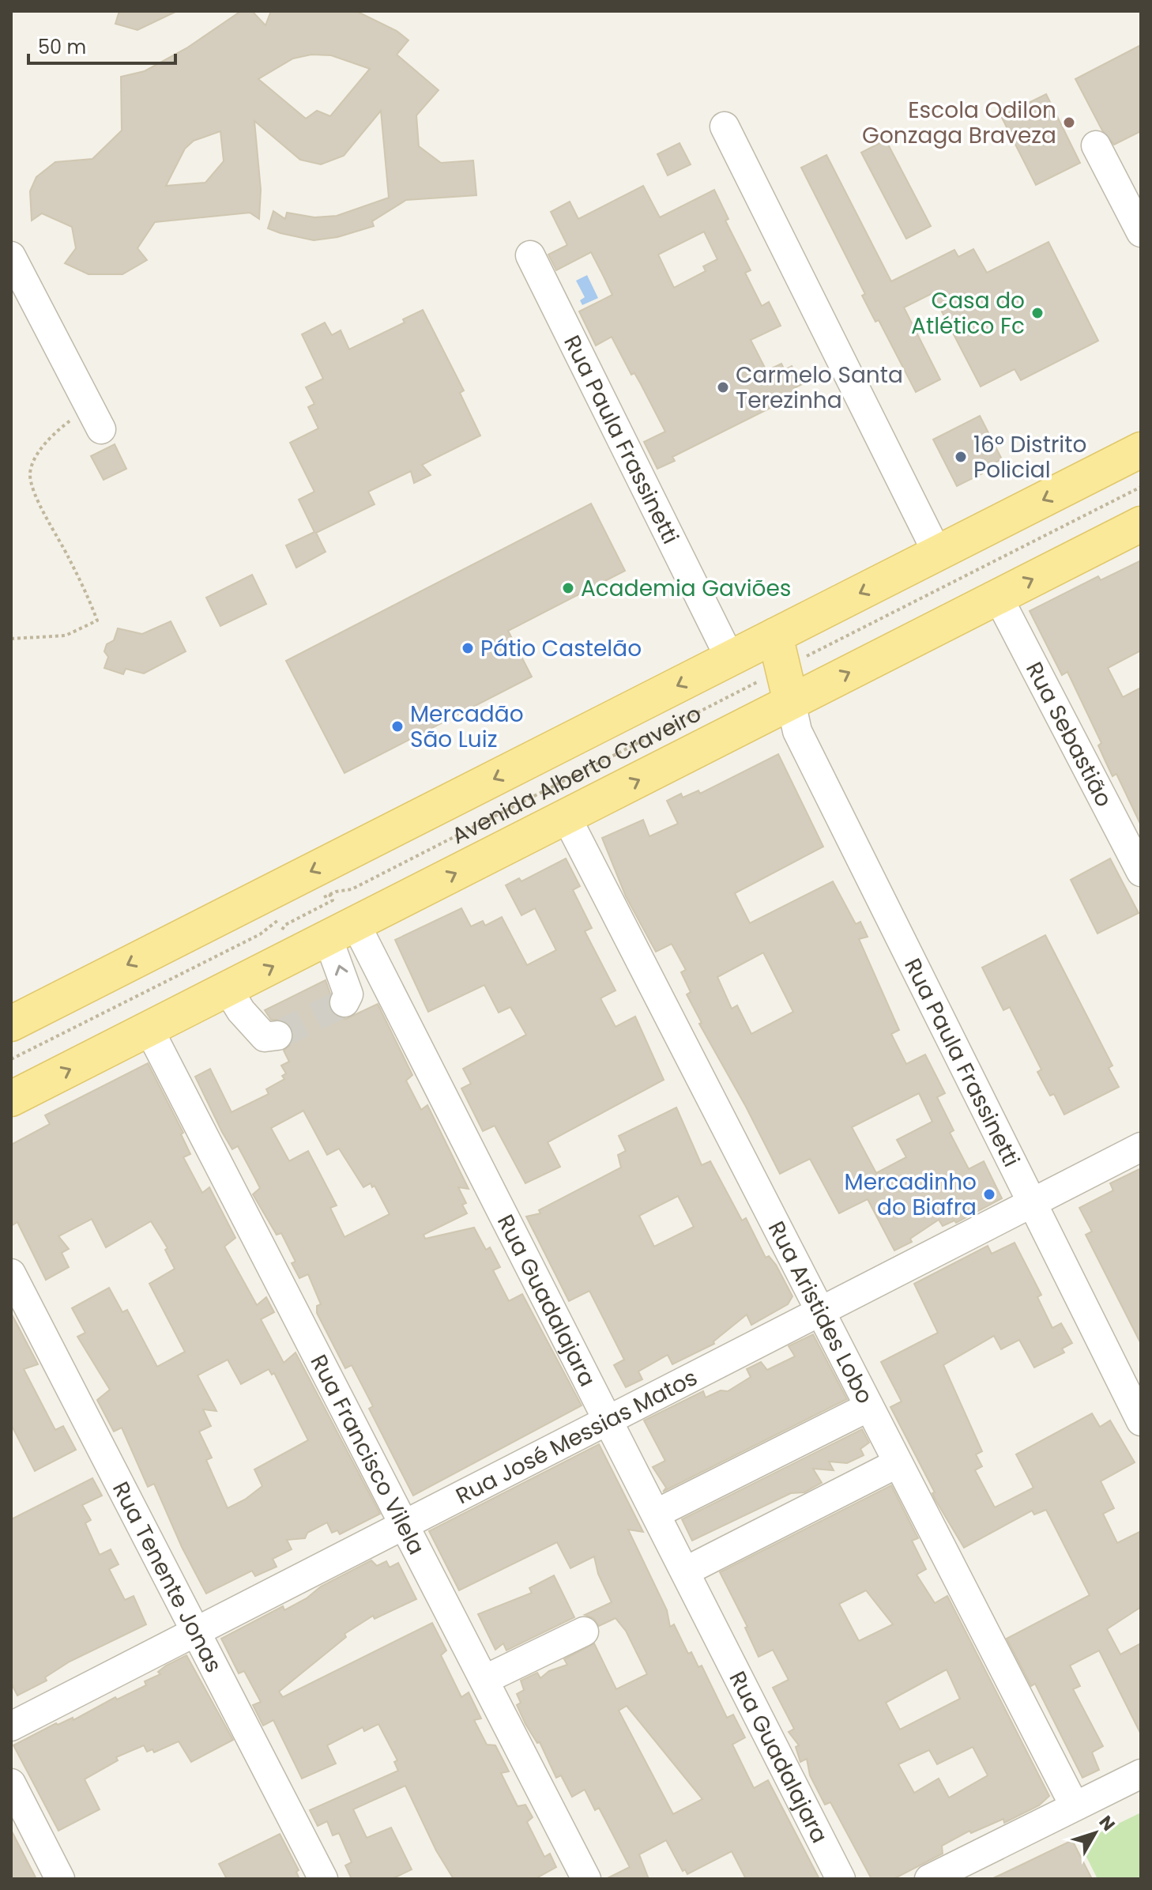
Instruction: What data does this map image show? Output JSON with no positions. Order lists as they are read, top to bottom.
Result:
{
  "streets": {
    "main road": ["Avenida Alberto Craveiro"],
    "street": [
      "Rua Paula Frassinetti",
      "Rua Sebastião",
      "Rua Guadalajara",
      "Rua Aristides Lobo",
      "Rua José Messias Matos",
      "Rua Francisco Vilela",
      "Rua Tenente Jonas"
    ]
  },
  "crossings": [
    ["Rua Paula Frassinetti", "Avenida Alberto Craveiro"],
    ["Rua Paula Frassinetti", "Rua José Messias Matos"],
    ["Rua Sebastião", "Avenida Alberto Craveiro"],
    ["Avenida Alberto Craveiro", "Rua Guadalajara"],
    ["Avenida Alberto Craveiro", "Rua Aristides Lobo"],
    ["Avenida Alberto Craveiro", "Rua Francisco Vilela"],
    ["Rua Guadalajara", "Rua José Messias Matos"],
    ["Rua Aristides Lobo", "Rua José Messias Matos"],
    ["Rua José Messias Matos", "Rua Francisco Vilela"],
    ["Rua José Messias Matos", "Rua Tenente Jonas"]
  ],
  "places": [
    "Escola Odilon Gonzaga Braveza",
    "Casa do Atlético Fc",
    "Carmelo Santa Terezinha",
    "16º Distrito Policial",
    "Academia Gaviões",
    "Pátio Castelão",
    "Mercadão São Luiz",
    "Mercadinho do Biafra"
  ],
  "scale_bar": "50 m",
  "north": "top right"
}
